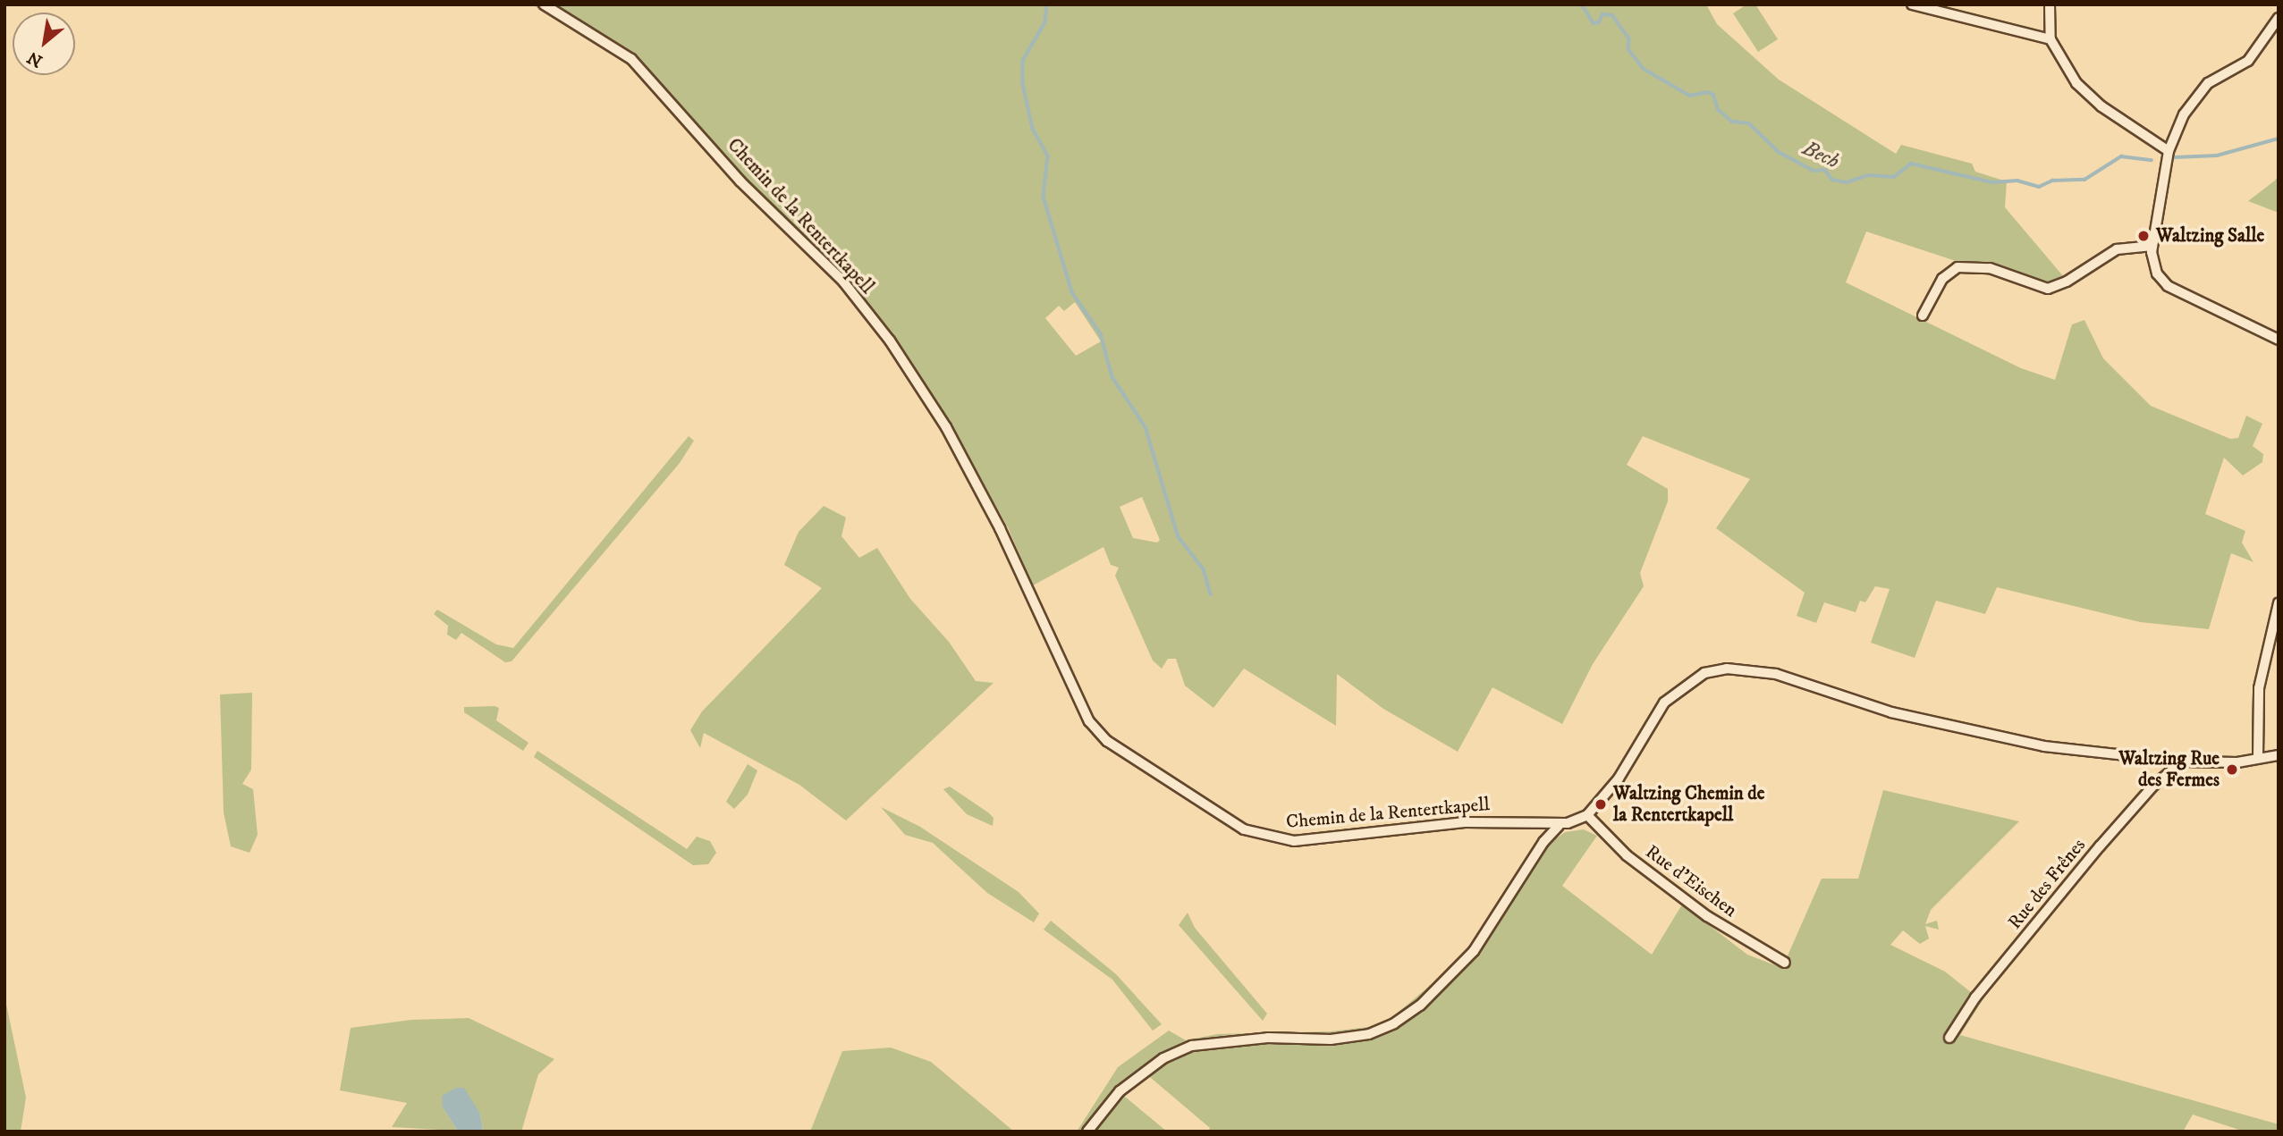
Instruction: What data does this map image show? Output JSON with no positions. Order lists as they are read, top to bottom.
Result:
{
  "streets": {
    "street": ["Chemin de la Rentertkapell", "Rue d'Eischen", "Rue des Frênes"]
  },
  "water": ["Bech"],
  "places": ["Waltzing Salle", "Waltzing Rue des Fermes", "Waltzing Chemin de la Rentertkapell"],
  "north": "bottom left"
}
